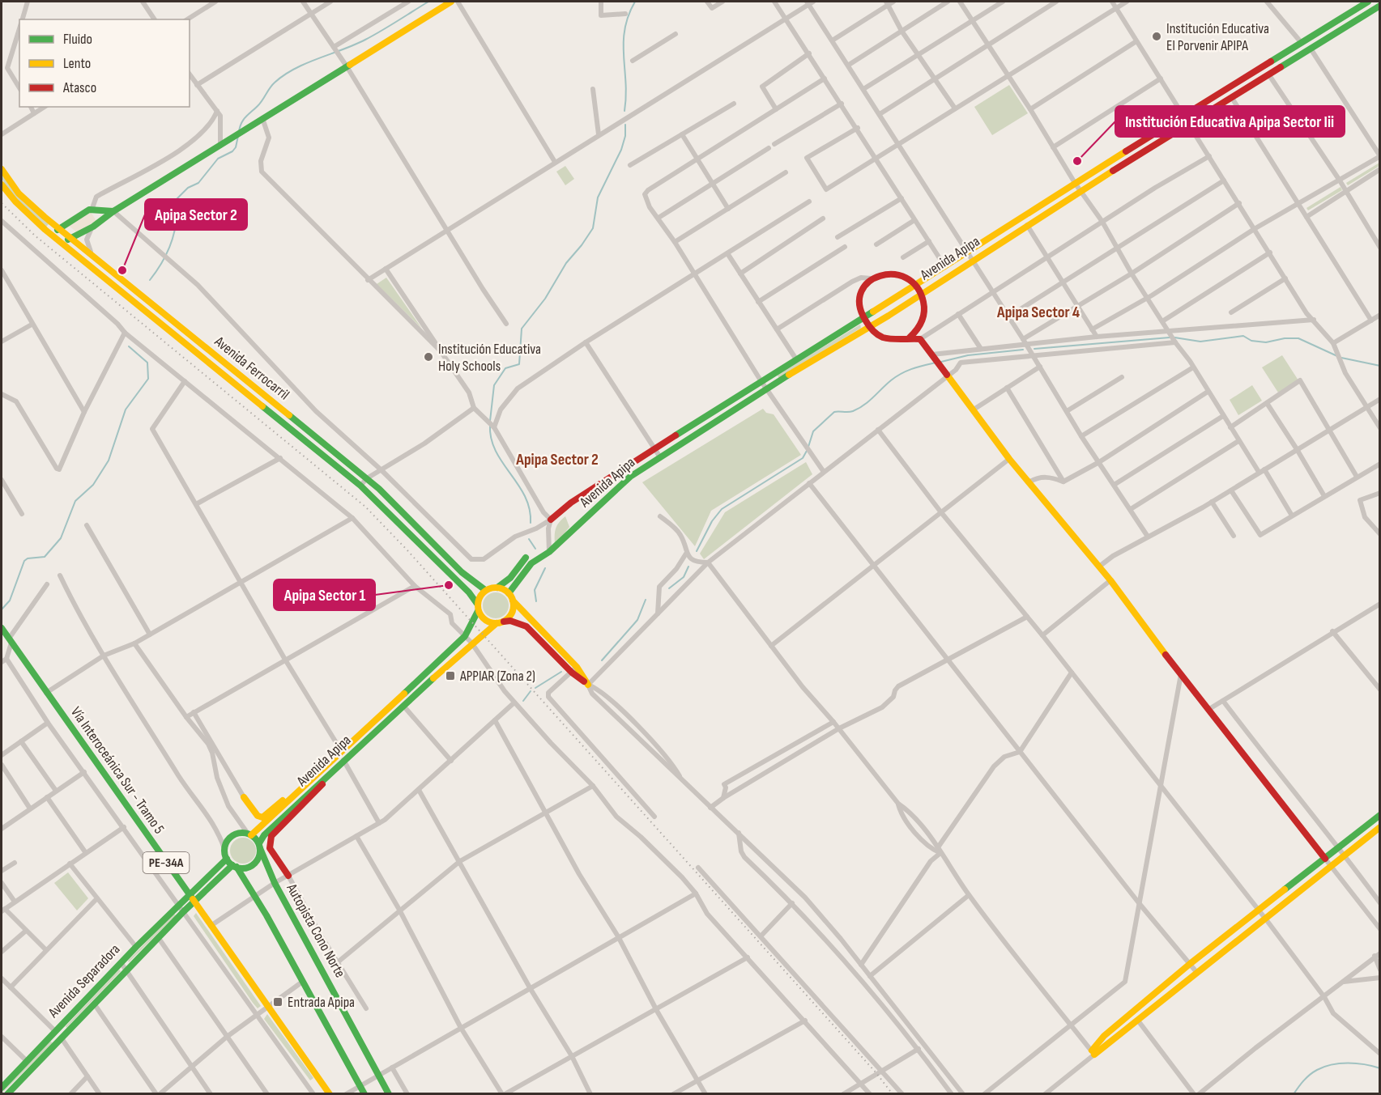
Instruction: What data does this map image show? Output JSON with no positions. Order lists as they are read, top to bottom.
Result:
{
  "streets": {
    "main road": [
      "Avenida Apipa",
      "Avenida Ferrocarril",
      "Vía Interoceánica Sur - Tramo 5",
      "PE-34A",
      "Autopista Cono Norte",
      "Avenida Separadora"
    ]
  },
  "crossings": [
    ["Avenida Apipa", "Avenida Ferrocarril"],
    ["Avenida Apipa", "Autopista Cono Norte"],
    ["Vía Interoceánica Sur - Tramo 5", "Avenida Separadora"]
  ],
  "districts": ["Apipa Sector 4", "Apipa Sector 2"],
  "places": {
    "other": [
      "Institución Educativa El Porvenir APIPA",
      "Institución Educativa Apipa Sector Iii",
      "Apipa Sector 2",
      "Institución Educativa Holy Schools",
      "Apipa Sector 1"
    ],
    "transit": ["APPIAR (Zona 2)", "Entrada Apipa"]
  },
  "legend": ["Fluido", "Lento", "Atasco"]
}
